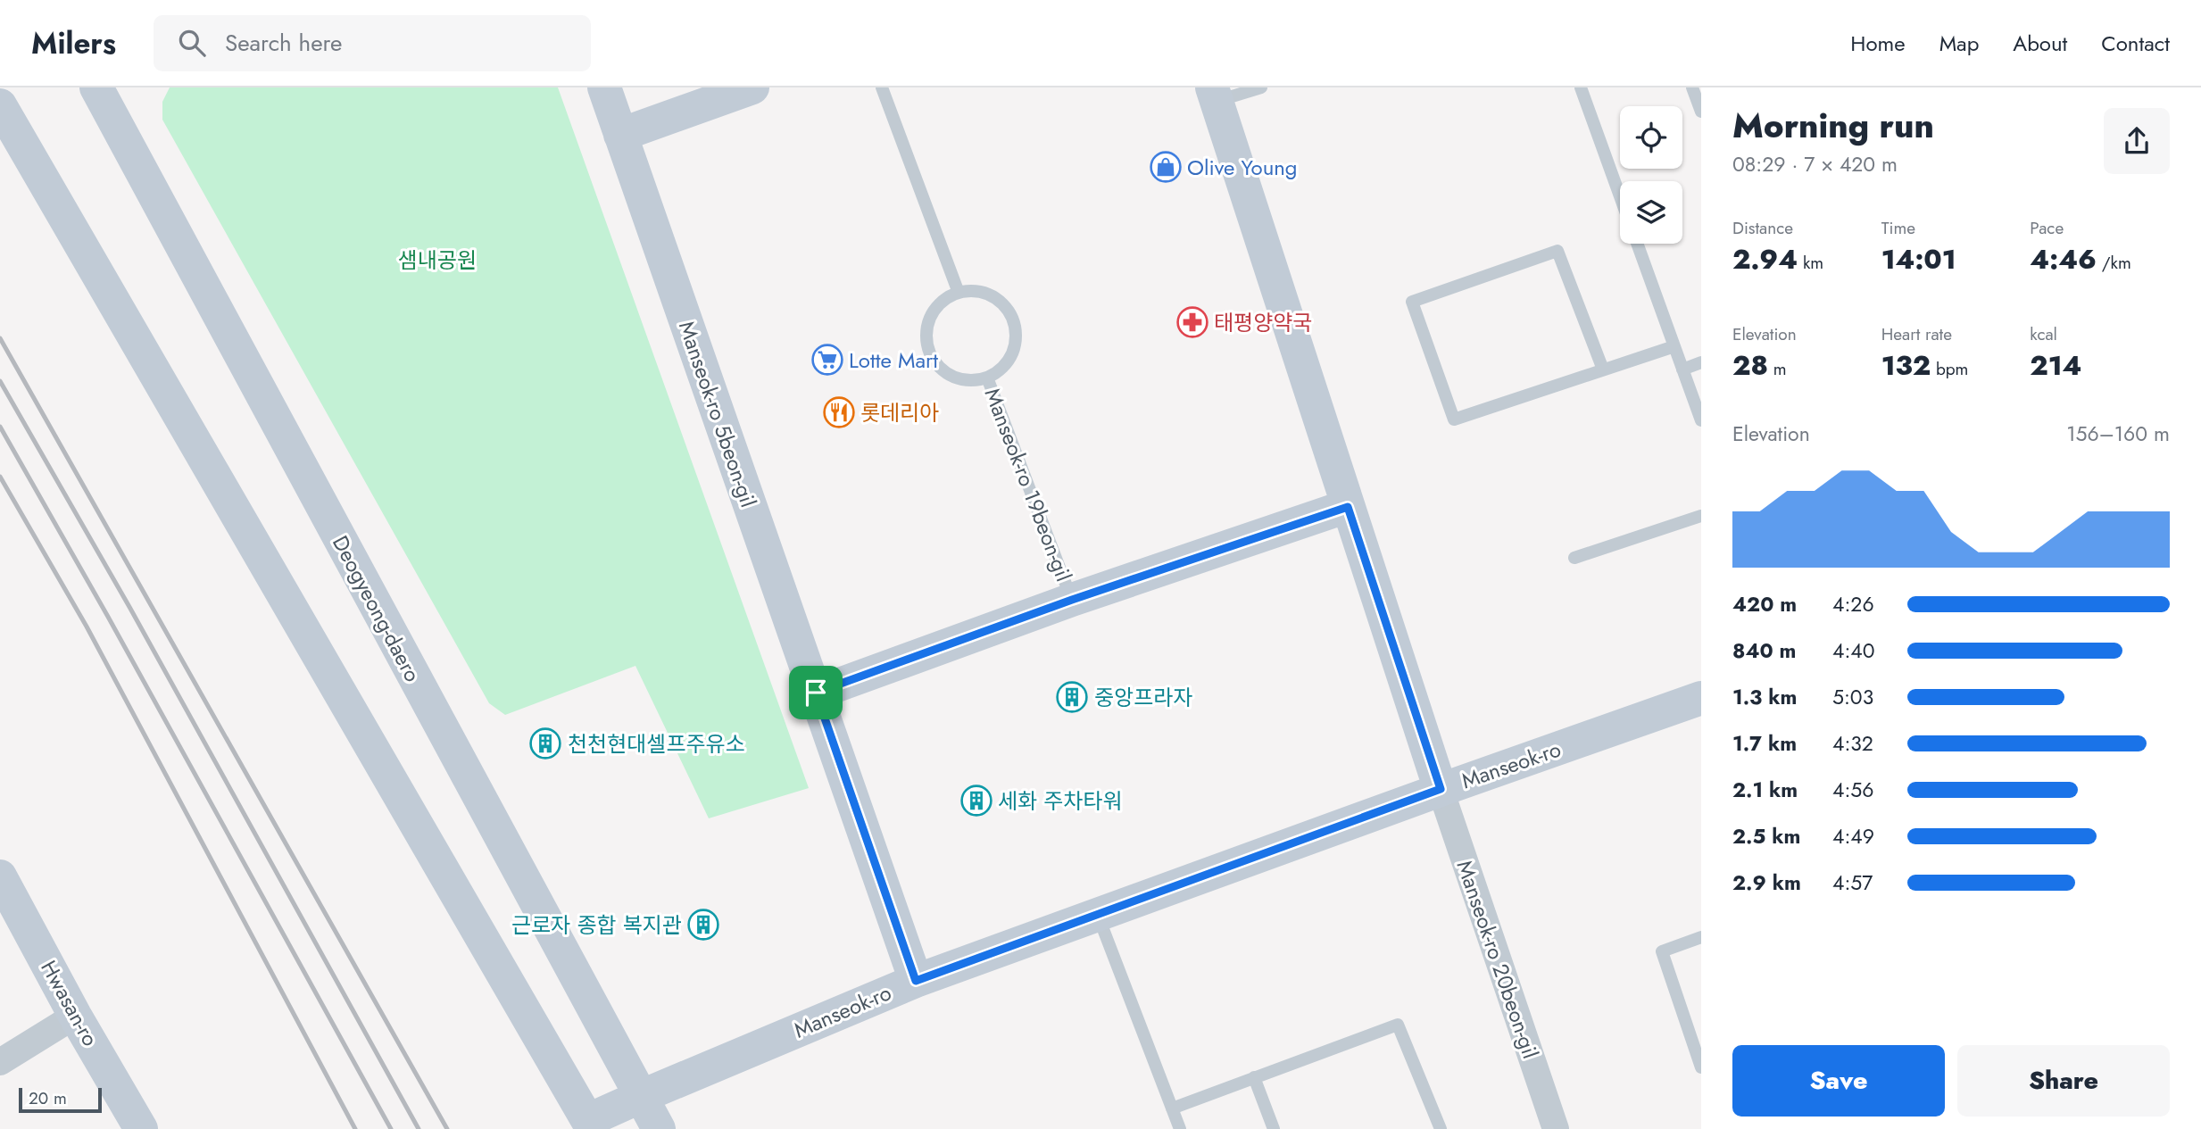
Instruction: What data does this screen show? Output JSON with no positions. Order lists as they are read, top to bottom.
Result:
{
  "streets": {
    "main road": [
      "Manseok-ro 5beon-gil",
      "Manseok-ro 19beon-gil",
      "Deogyeong-daero",
      "Manseok-ro",
      "Hwasan-ro"
    ],
    "street": ["Manseok-ro 20beon-gil"]
  },
  "crossings": [
    ["Manseok-ro 5beon-gil", "Manseok-ro"],
    ["Deogyeong-daero", "Manseok-ro"],
    ["Manseok-ro", "Manseok-ro 20beon-gil"]
  ],
  "parks": ["샘내공원"],
  "places": {
    "shop": ["Olive Young"],
    "pharmacy": ["태평양약국"],
    "supermarket": ["Lotte Mart"],
    "restaurant": ["롯데리아"],
    "building": [
      "중앙프라자",
      "천천현대셀프주유소",
      "세화 주차타워",
      "근로자 종합 복지관"
    ]
  },
  "scale_bar": "20 m",
  "page": {
    "header": "Milers",
    "search": "Search here",
    "nav": [
      "Home",
      "Map",
      "About",
      "Contact"
    ],
    "heading": ["Morning run", "08:29 · 7 × 420 m"],
    "stats": [
      ["Distance", "2.94 km"],
      ["Time", "14:01"],
      ["Pace", "4:46 /km"],
      ["Elevation", "28 m"],
      ["Heart rate", "132 bpm"],
      ["kcal", "214"]
    ],
    "chart": ["Elevation", "156–160 m"],
    "list": [
      {
        "name": "420 m",
        "note": "4:26"
      },
      {
        "name": "840 m",
        "note": "4:40"
      },
      {
        "name": "1.3 km",
        "note": "5:03"
      },
      {
        "name": "1.7 km",
        "note": "4:32"
      },
      {
        "name": "2.1 km",
        "note": "4:56"
      },
      {
        "name": "2.5 km",
        "note": "4:49"
      },
      {
        "name": "2.9 km",
        "note": "4:57"
      }
    ],
    "buttons": ["Save", "Share"],
    "scale": "20 m"
  }
}
